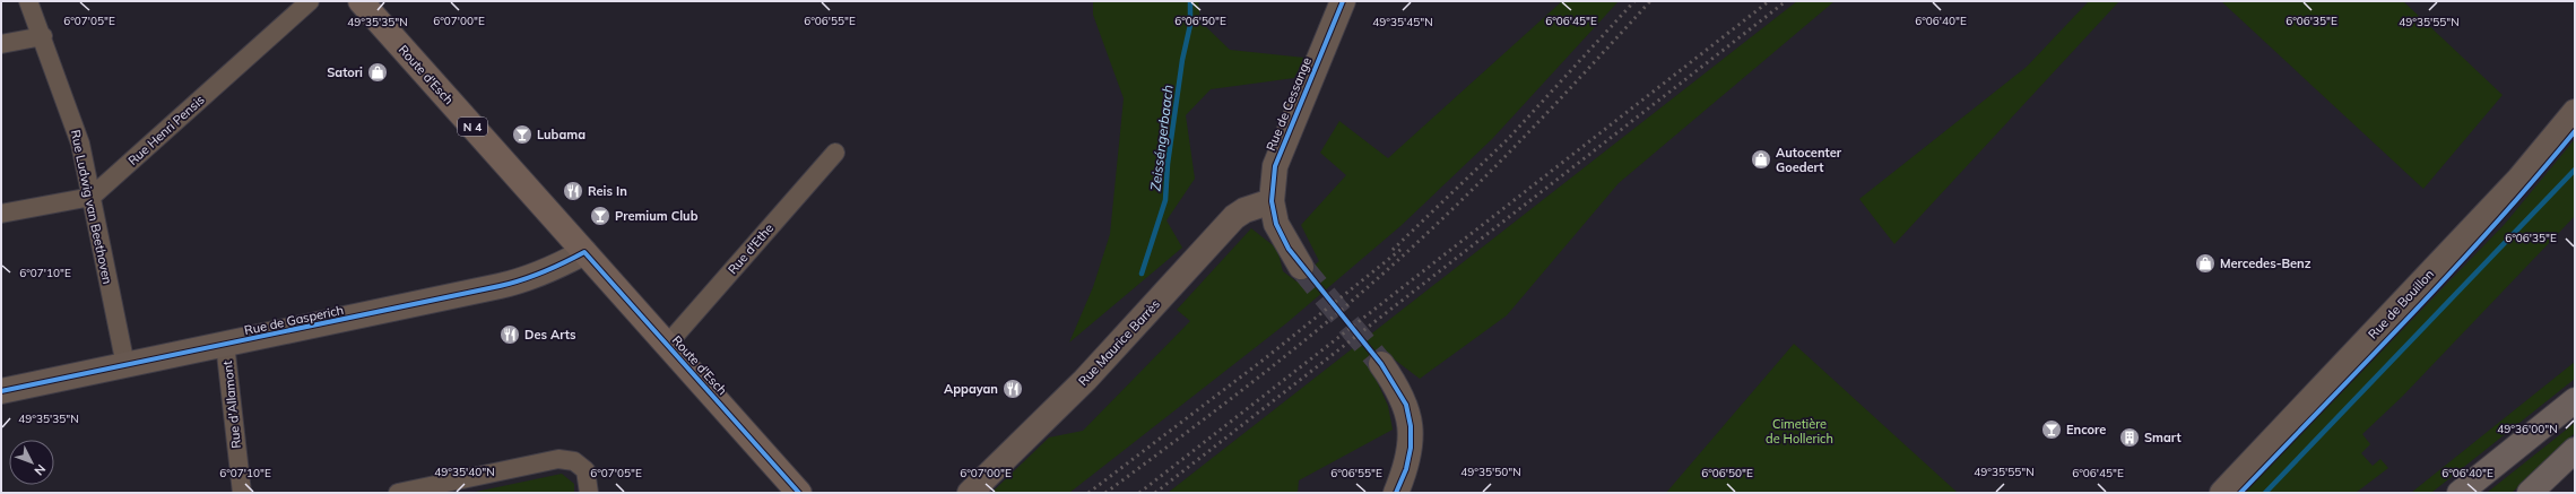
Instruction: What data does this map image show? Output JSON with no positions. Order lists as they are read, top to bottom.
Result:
{
  "streets": {
    "main road": ["Route d'Esch", "N 4"],
    "street": [
      "Rue de Cessange",
      "Rue Henri Pensis",
      "Rue Ludwig van Beethoven",
      "Rue d'Ethe",
      "Rue de Bouillon",
      "Rue de Gasperich",
      "Rue Maurice Barrès",
      "Rue d'Allamont"
    ]
  },
  "crossings": [
    ["Route d'Esch", "Rue d'Ethe"],
    ["Route d'Esch", "Rue de Gasperich"],
    ["Rue de Cessange", "Rue Maurice Barrès"],
    ["Rue Henri Pensis", "Rue Ludwig van Beethoven"],
    ["Rue Ludwig van Beethoven", "Rue de Gasperich"],
    ["Rue de Gasperich", "Rue d'Allamont"]
  ],
  "water": ["Zeisséngerbaach"],
  "parks": ["Cimetière de Hollerich"],
  "places": {
    "shop": ["Satori", "Autocenter Goedert", "Mercedes-Benz"],
    "bar": ["Lubama", "Premium Club", "Encore"],
    "restaurant": ["Reis In", "Des Arts", "Appayan"],
    "building": ["Smart"]
  },
  "north": "bottom right",
  "coordinates": [
    "6°07'05\"E",
    "6°07'00\"E",
    "6°06'55\"E",
    "6°06'50\"E",
    "6°06'45\"E",
    "6°06'40\"E",
    "6°06'35\"E",
    "49°35'35\"N",
    "49°35'45\"N",
    "49°35'55\"N",
    "6°07'10\"E",
    "49°36'00\"N",
    "49°35'40\"N",
    "49°35'50\"N"
  ]
}
